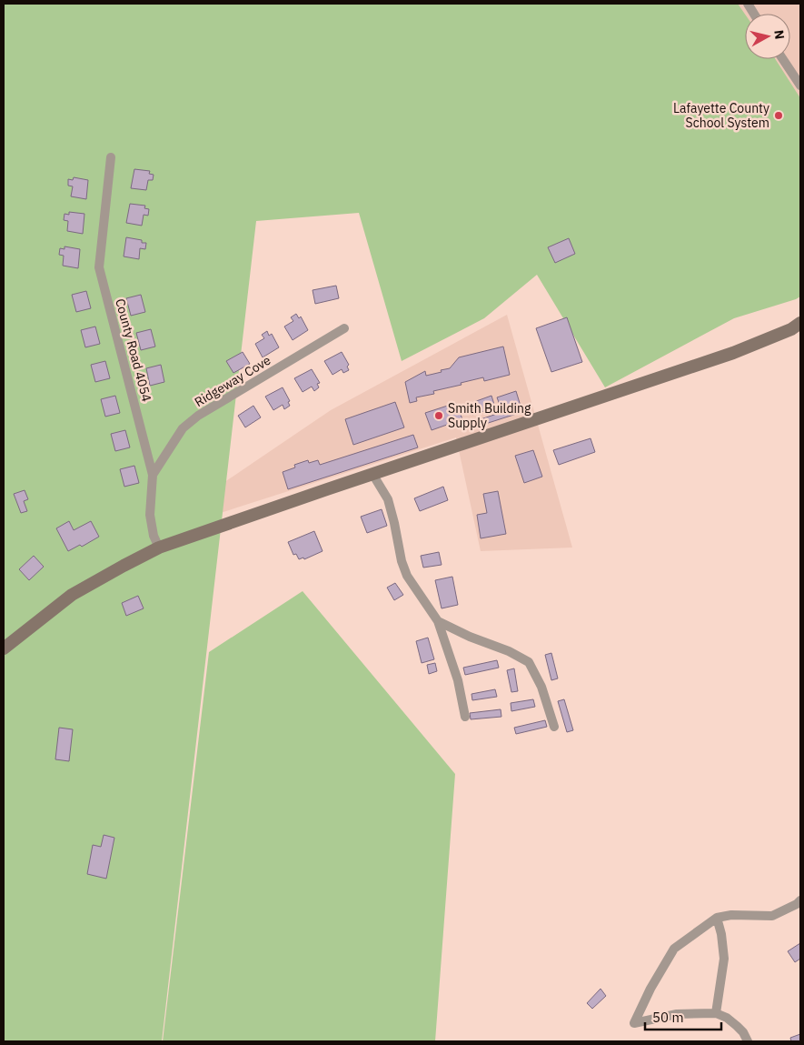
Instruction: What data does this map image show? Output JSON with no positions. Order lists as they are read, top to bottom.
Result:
{
  "streets": {
    "street": ["County Road 4054", "Ridgeway Cove"]
  },
  "crossings": [
    ["County Road 4054", "Ridgeway Cove"]
  ],
  "places": ["Lafayette County School System", "Smith Building Supply"],
  "scale_bar": "50 m",
  "north": "right"
}
